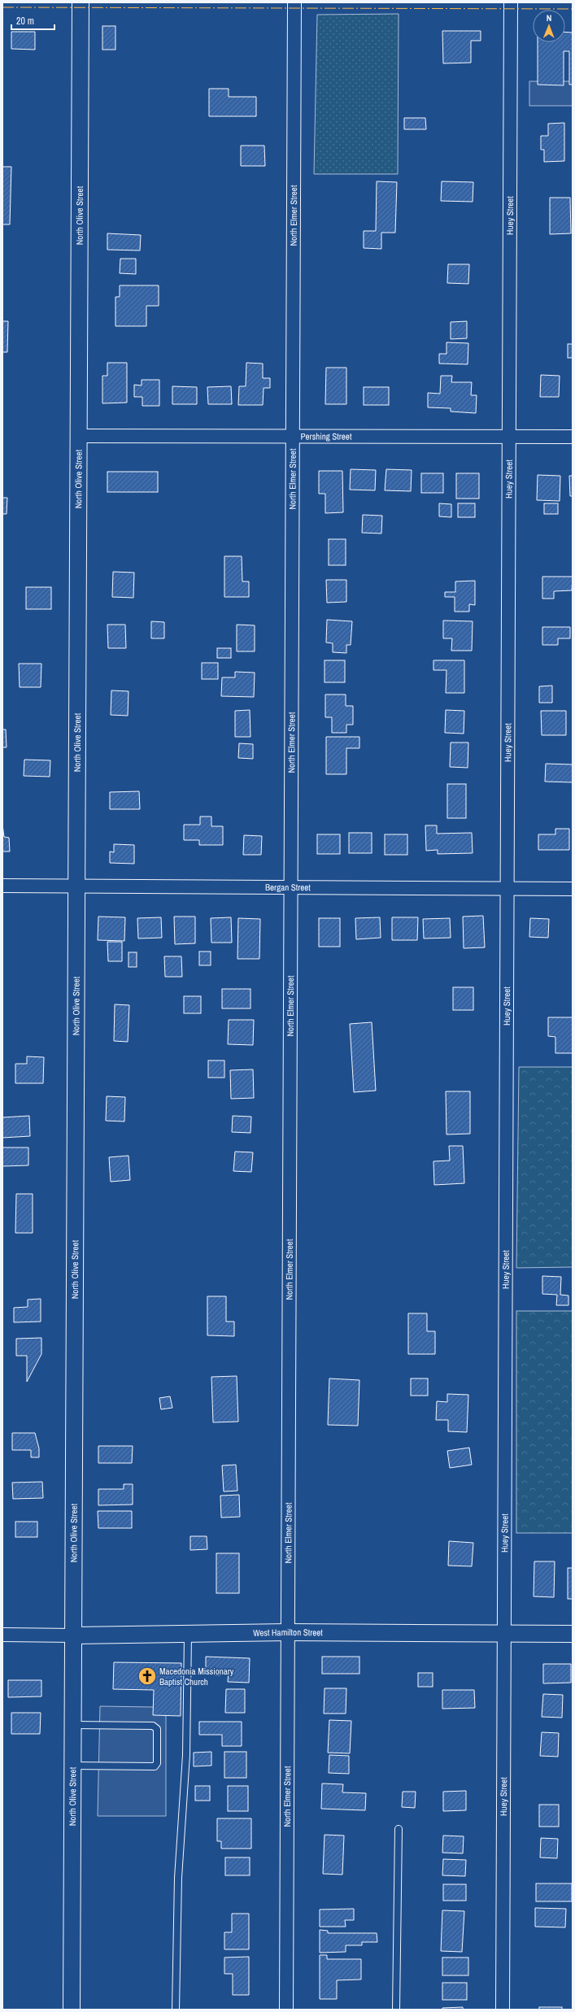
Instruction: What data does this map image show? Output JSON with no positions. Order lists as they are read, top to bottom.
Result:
{
  "streets": {
    "street": [
      "North Olive Street",
      "North Elmer Street",
      "Huey Street",
      "Pershing Street",
      "Bergan Street",
      "West Hamilton Street"
    ]
  },
  "crossings": [
    ["North Olive Street", "Pershing Street"],
    ["North Olive Street", "Bergan Street"],
    ["North Olive Street", "West Hamilton Street"],
    ["North Elmer Street", "Pershing Street"],
    ["North Elmer Street", "Bergan Street"],
    ["North Elmer Street", "West Hamilton Street"],
    ["Huey Street", "Pershing Street"],
    ["Huey Street", "Bergan Street"],
    ["Huey Street", "West Hamilton Street"]
  ],
  "places": {
    "church": ["Macedonia Missionary Baptist Church"]
  },
  "scale_bar": "20 m",
  "north": "top"
}
